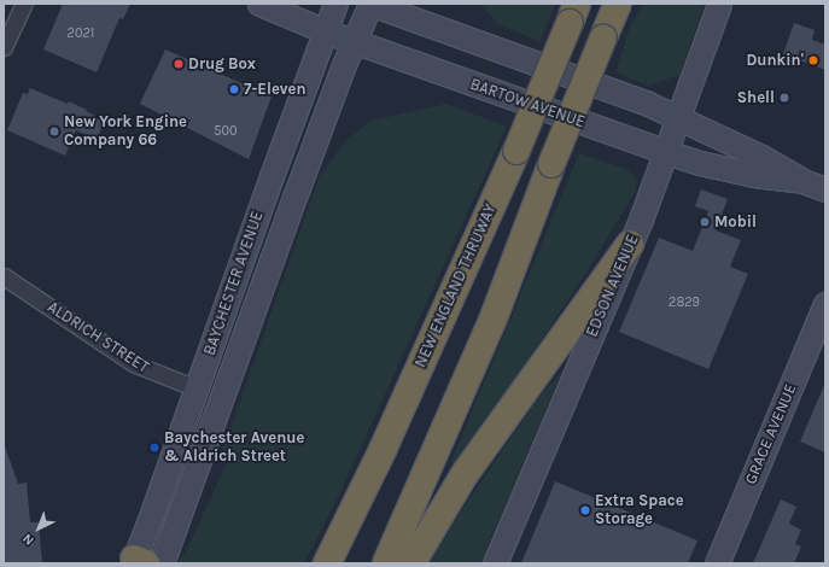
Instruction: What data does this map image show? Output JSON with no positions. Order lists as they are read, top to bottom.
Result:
{
  "streets": {
    "highway": ["NEW ENGLAND THRUWAY"],
    "main road": [
      "BARTOW AVENUE",
      "BAYCHESTER AVENUE",
      "EDSON AVENUE",
      "GRACE AVENUE"
    ],
    "street": ["ALDRICH STREET"]
  },
  "crossings": [
    ["BARTOW AVENUE", "BAYCHESTER AVENUE"],
    ["BARTOW AVENUE", "EDSON AVENUE"],
    ["BAYCHESTER AVENUE", "ALDRICH STREET"]
  ],
  "places": [
    "Dunkin'",
    "Drug Box",
    "7-Eleven",
    "Shell",
    "New York Engine Company 66",
    "Mobil",
    "Baychester Avenue & Aldrich Street",
    "Extra Space Storage"
  ],
  "house_numbers": ["2021", "500", "2829"],
  "north": "bottom left"
}
